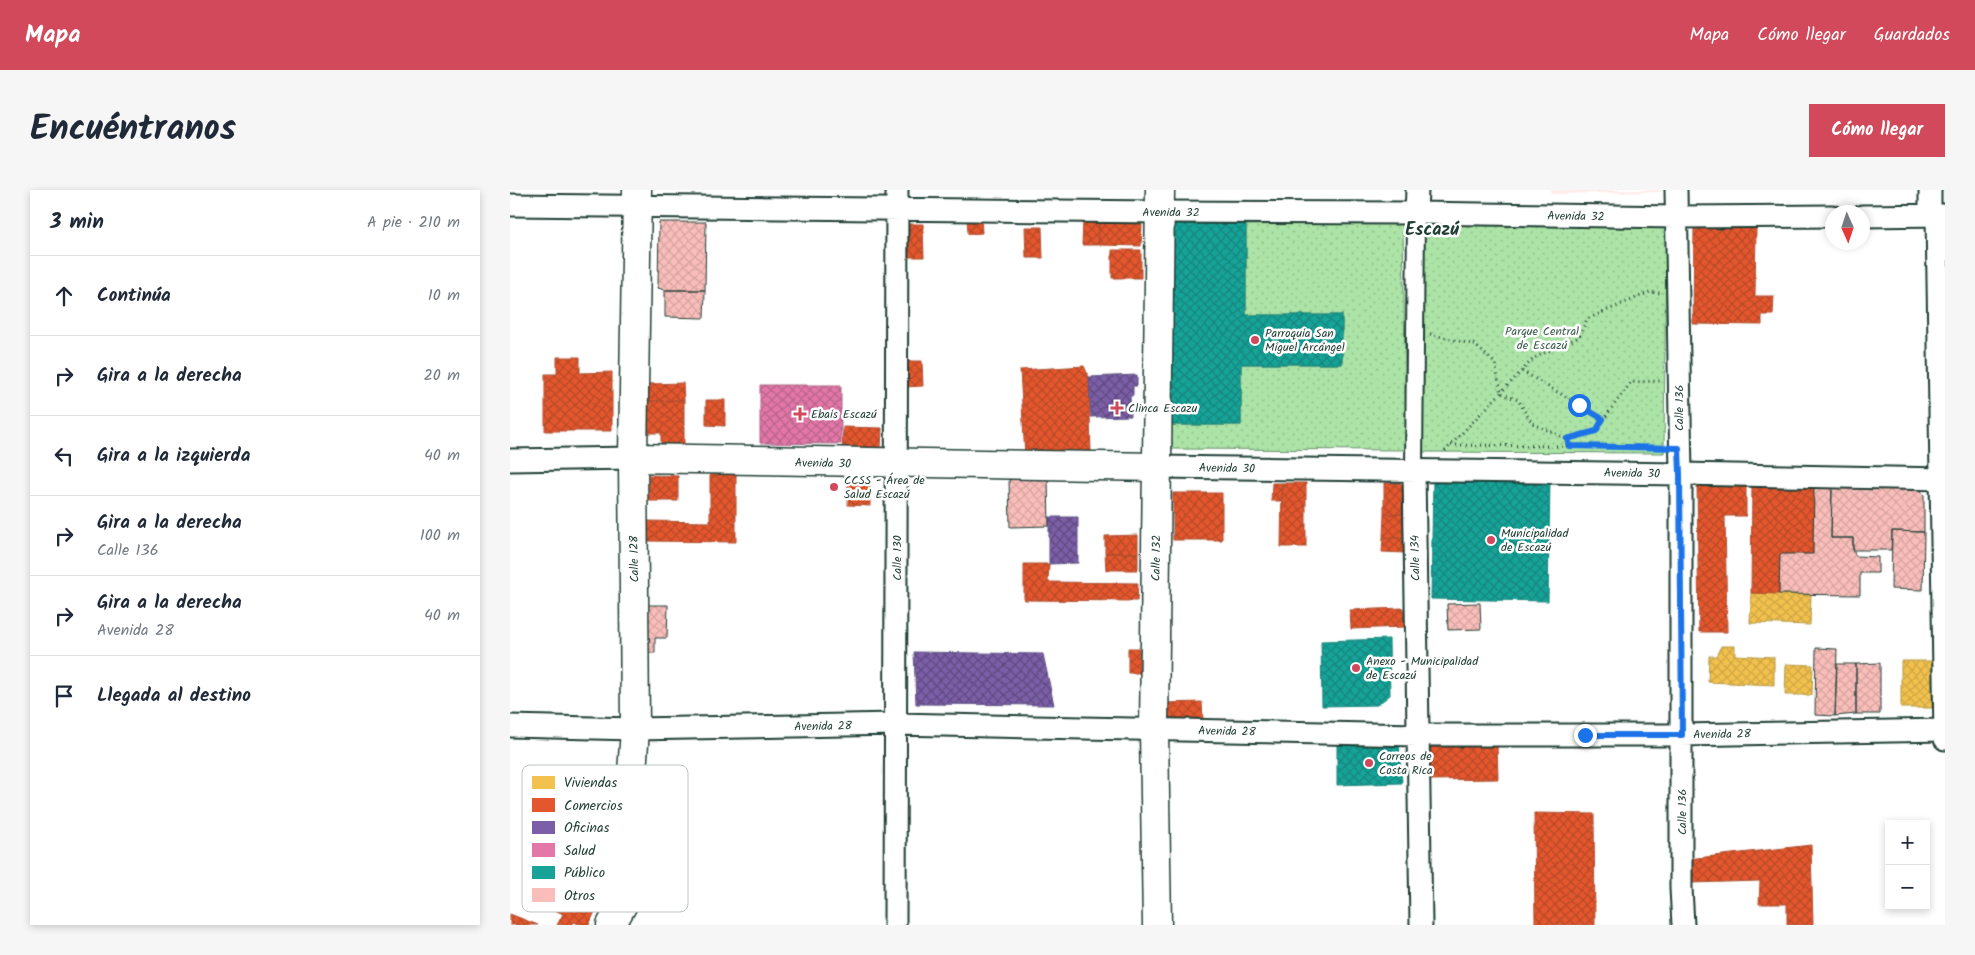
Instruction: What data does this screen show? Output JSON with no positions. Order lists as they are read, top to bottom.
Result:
{
  "streets": {
    "main road": ["Avenida 30", "Calle 132", "Calle 128"],
    "street": [
      "Avenida 32",
      "Calle 136",
      "Calle 130",
      "Calle 134",
      "Avenida 28"
    ]
  },
  "crossings": [
    ["Avenida 32", "Calle 136"],
    ["Avenida 32", "Calle 130"],
    ["Avenida 32", "Calle 132"],
    ["Avenida 32", "Calle 134"],
    ["Avenida 32", "Calle 128"],
    ["Calle 136", "Avenida 30"],
    ["Calle 136", "Avenida 28"],
    ["Avenida 30", "Calle 130"],
    ["Avenida 30", "Calle 132"],
    ["Avenida 30", "Calle 134"],
    ["Avenida 30", "Calle 128"],
    ["Calle 130", "Avenida 28"],
    ["Calle 132", "Avenida 28"],
    ["Calle 134", "Avenida 28"],
    ["Calle 128", "Avenida 28"]
  ],
  "districts": ["Escazú"],
  "parks": ["Parque Central de Escazú"],
  "places": {
    "other": [
      "Parroquia San Miguel Arcángel",
      "CCSS - Área de Salud Escazú",
      "Municipalidad de Escazú",
      "Anexo - Municipalidad de Escazú",
      "Correos de Costa Rica"
    ],
    "health": ["Clinca Escazu", "Ebais Escazú"]
  },
  "legend": [
    "Viviendas",
    "Comercios",
    "Oficinas",
    "Salud",
    "Público",
    "Otros"
  ],
  "north": "bottom",
  "page": {
    "header": "Mapa",
    "nav": ["Mapa", "Cómo llegar", "Guardados"],
    "title": "Encuéntranos",
    "buttons": "Cómo llegar",
    "heading": ["3 min", "A pie · 210 m"],
    "list": [
      ["Continúa", "10 m"],
      ["Gira a la derecha", "20 m"],
      ["Gira a la izquierda", "40 m"],
      ["Gira a la derecha", "Calle 136", "100 m"],
      ["Gira a la derecha", "Avenida 28", "40 m"],
      "Llegada al destino"
    ],
    "map_buttons": ["+", "−"]
  }
}
